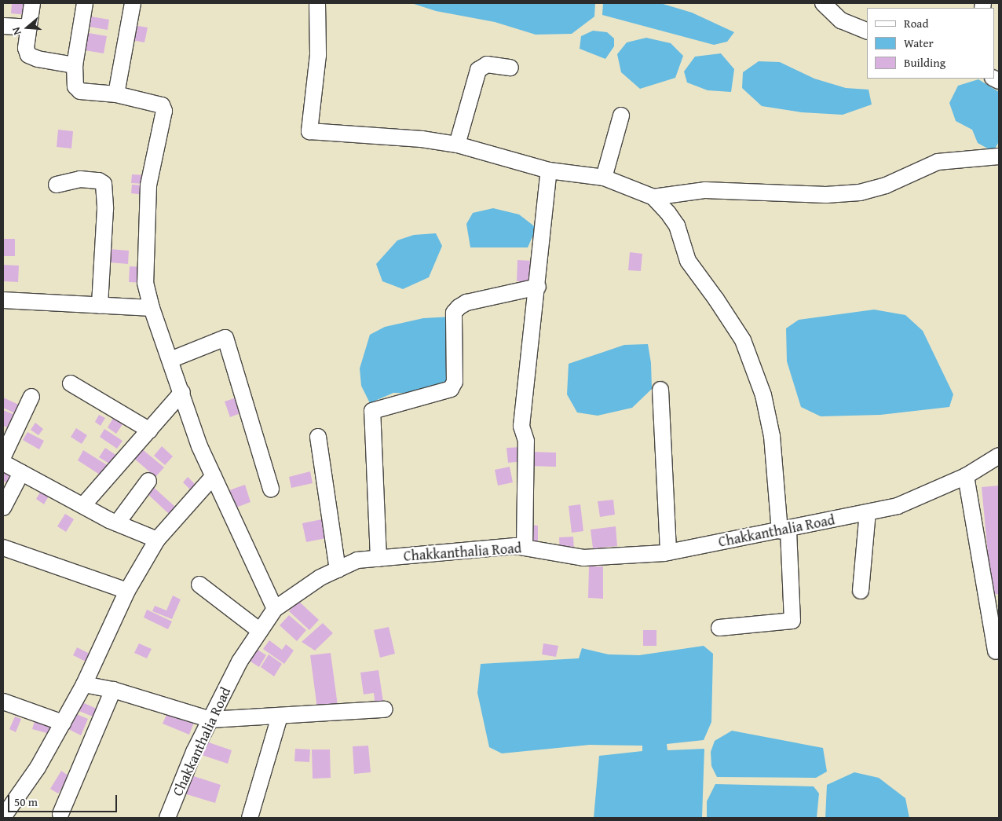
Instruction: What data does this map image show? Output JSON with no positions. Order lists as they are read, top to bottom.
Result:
{
  "streets": {
    "street": ["Chakkanthalia Road"]
  },
  "legend": ["Road", "Water", "Building"],
  "scale_bar": "50 m",
  "north": "left"
}
